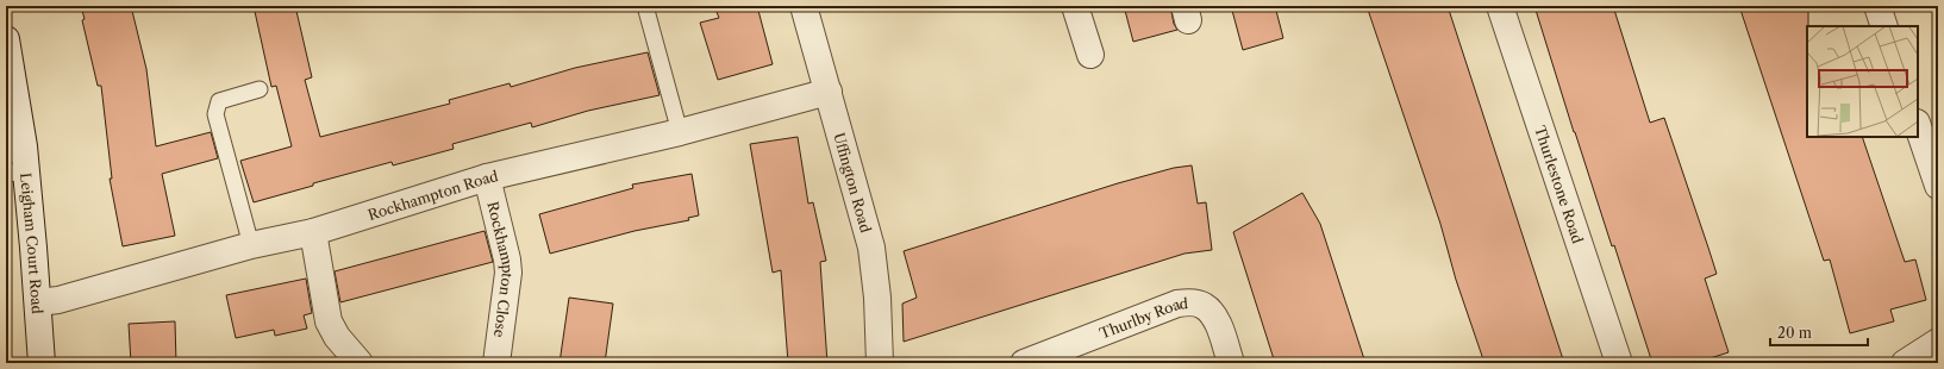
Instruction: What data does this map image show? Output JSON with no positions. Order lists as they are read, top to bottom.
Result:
{
  "streets": {
    "street": [
      "Uffington Road",
      "Thurlestone Road",
      "Rockhampton Road",
      "Leigham Court Road",
      "Rockhampton Close",
      "Thurlby Road"
    ]
  },
  "crossings": [
    ["Uffington Road", "Rockhampton Road"],
    ["Rockhampton Road", "Leigham Court Road"],
    ["Rockhampton Road", "Rockhampton Close"]
  ],
  "scale_bar": "20 m"
}
